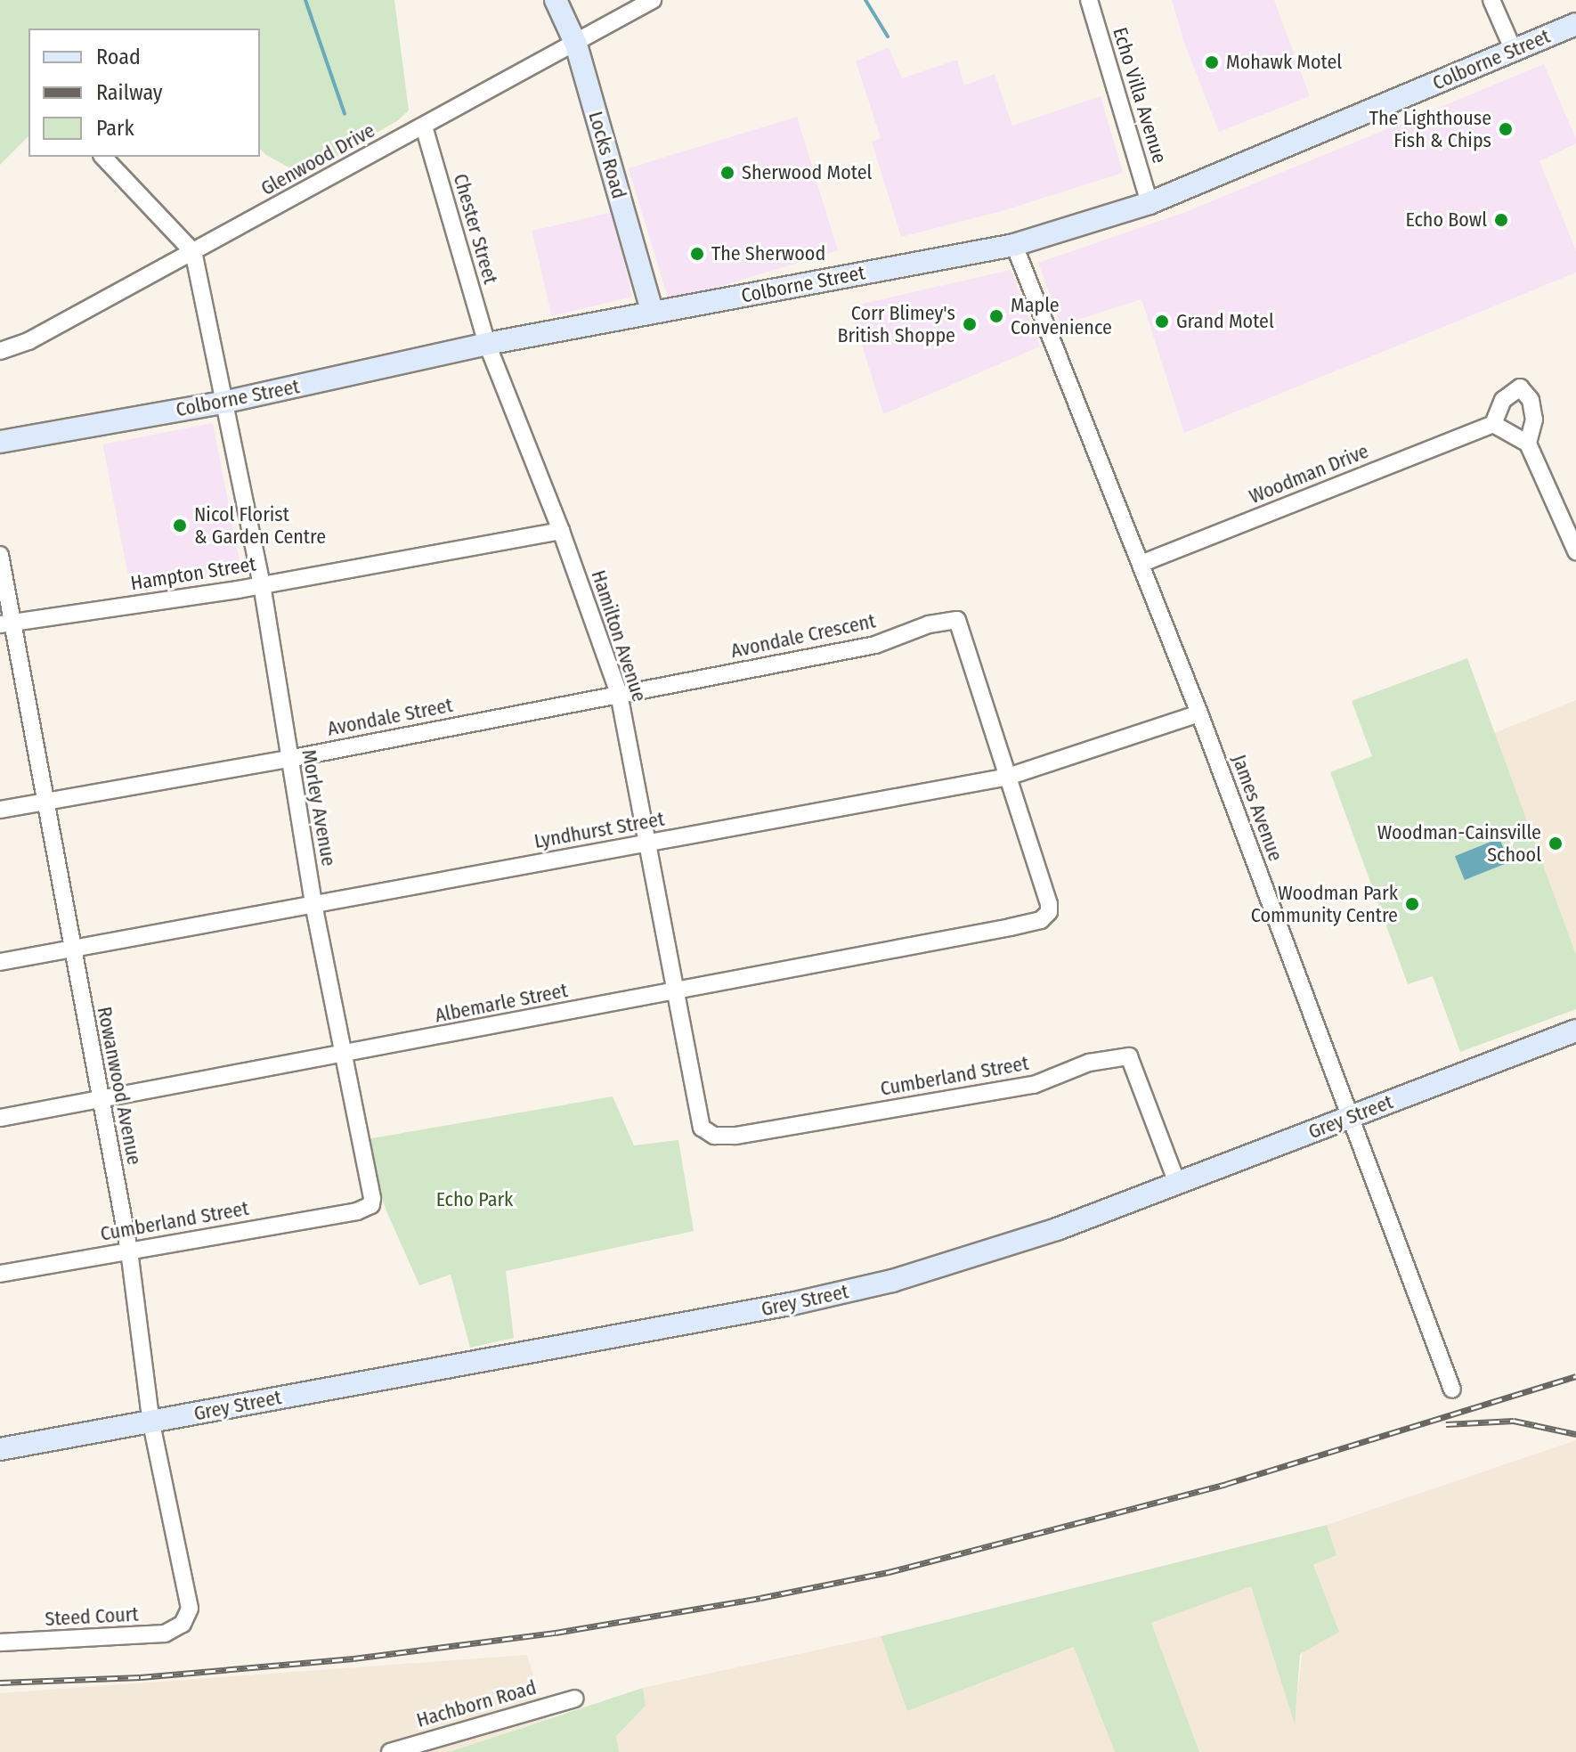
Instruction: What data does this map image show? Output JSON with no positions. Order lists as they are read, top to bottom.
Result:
{
  "streets": {
    "street": [
      "Colborne Street",
      "Echo Villa Avenue",
      "Locks Road",
      "Glenwood Drive",
      "Chester Street",
      "Woodman Drive",
      "Hampton Street",
      "Hamilton Avenue",
      "Avondale Crescent",
      "Avondale Street",
      "Morley Avenue",
      "James Avenue",
      "Lyndhurst Street",
      "Albemarle Street",
      "Cumberland Street",
      "Rowanwood Avenue",
      "Grey Street",
      "Steed Court",
      "Hachborn Road"
    ]
  },
  "crossings": [
    ["Colborne Street", "Echo Villa Avenue"],
    ["Colborne Street", "Locks Road"],
    ["Colborne Street", "Chester Street"],
    ["Colborne Street", "Hamilton Avenue"],
    ["Colborne Street", "Morley Avenue"],
    ["Colborne Street", "James Avenue"],
    ["Locks Road", "Glenwood Drive"],
    ["Glenwood Drive", "Chester Street"],
    ["Glenwood Drive", "Morley Avenue"],
    ["Chester Street", "Hamilton Avenue"],
    ["Woodman Drive", "James Avenue"],
    ["Hampton Street", "Hamilton Avenue"],
    ["Hampton Street", "Morley Avenue"],
    ["Hampton Street", "Rowanwood Avenue"],
    ["Hamilton Avenue", "Avondale Crescent"],
    ["Hamilton Avenue", "Avondale Street"],
    ["Hamilton Avenue", "Lyndhurst Street"],
    ["Hamilton Avenue", "Albemarle Street"],
    ["Hamilton Avenue", "Cumberland Street"],
    ["Avondale Crescent", "Avondale Street"],
    ["Avondale Crescent", "Lyndhurst Street"],
    ["Avondale Crescent", "Albemarle Street"],
    ["Avondale Street", "Morley Avenue"],
    ["Avondale Street", "Rowanwood Avenue"],
    ["Morley Avenue", "Lyndhurst Street"],
    ["Morley Avenue", "Albemarle Street"],
    ["Morley Avenue", "Cumberland Street"],
    ["James Avenue", "Lyndhurst Street"],
    ["James Avenue", "Grey Street"],
    ["Lyndhurst Street", "Albemarle Street"],
    ["Lyndhurst Street", "Rowanwood Avenue"],
    ["Albemarle Street", "Rowanwood Avenue"],
    ["Cumberland Street", "Rowanwood Avenue"],
    ["Cumberland Street", "Grey Street"],
    ["Rowanwood Avenue", "Grey Street"],
    ["Rowanwood Avenue", "Steed Court"]
  ],
  "parks": ["Echo Park"],
  "places": [
    "Mohawk Motel",
    "The Lighthouse Fish & Chips",
    "Sherwood Motel",
    "Echo Bowl",
    "The Sherwood",
    "Maple Convenience",
    "Grand Motel",
    "Corr Blimey's British Shoppe",
    "Nicol Florist & Garden Centre",
    "Woodman-Cainsville School",
    "Woodman Park Community Centre"
  ],
  "legend": ["Road", "Railway", "Park"]
}
